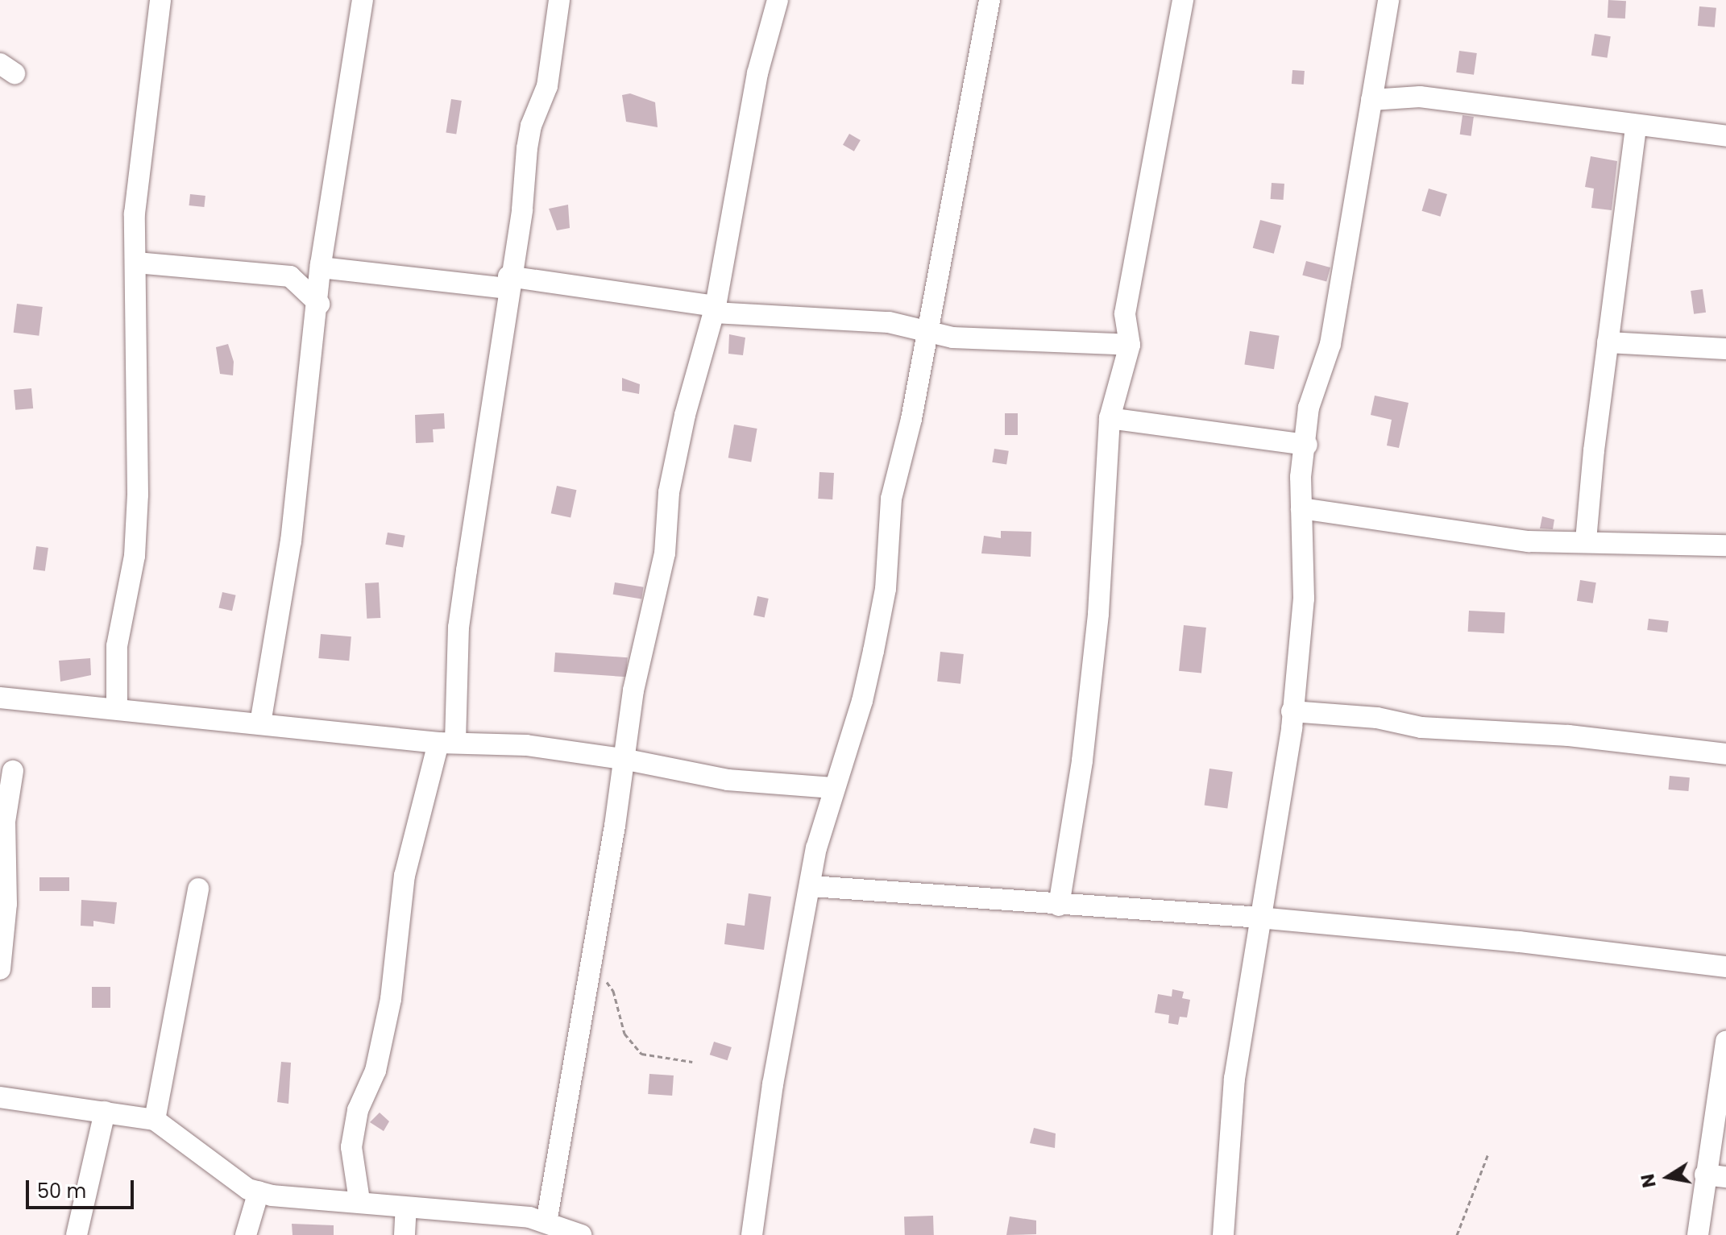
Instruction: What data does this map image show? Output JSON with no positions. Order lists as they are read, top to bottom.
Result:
{
  "scale_bar": "50 m",
  "north": "left"
}
